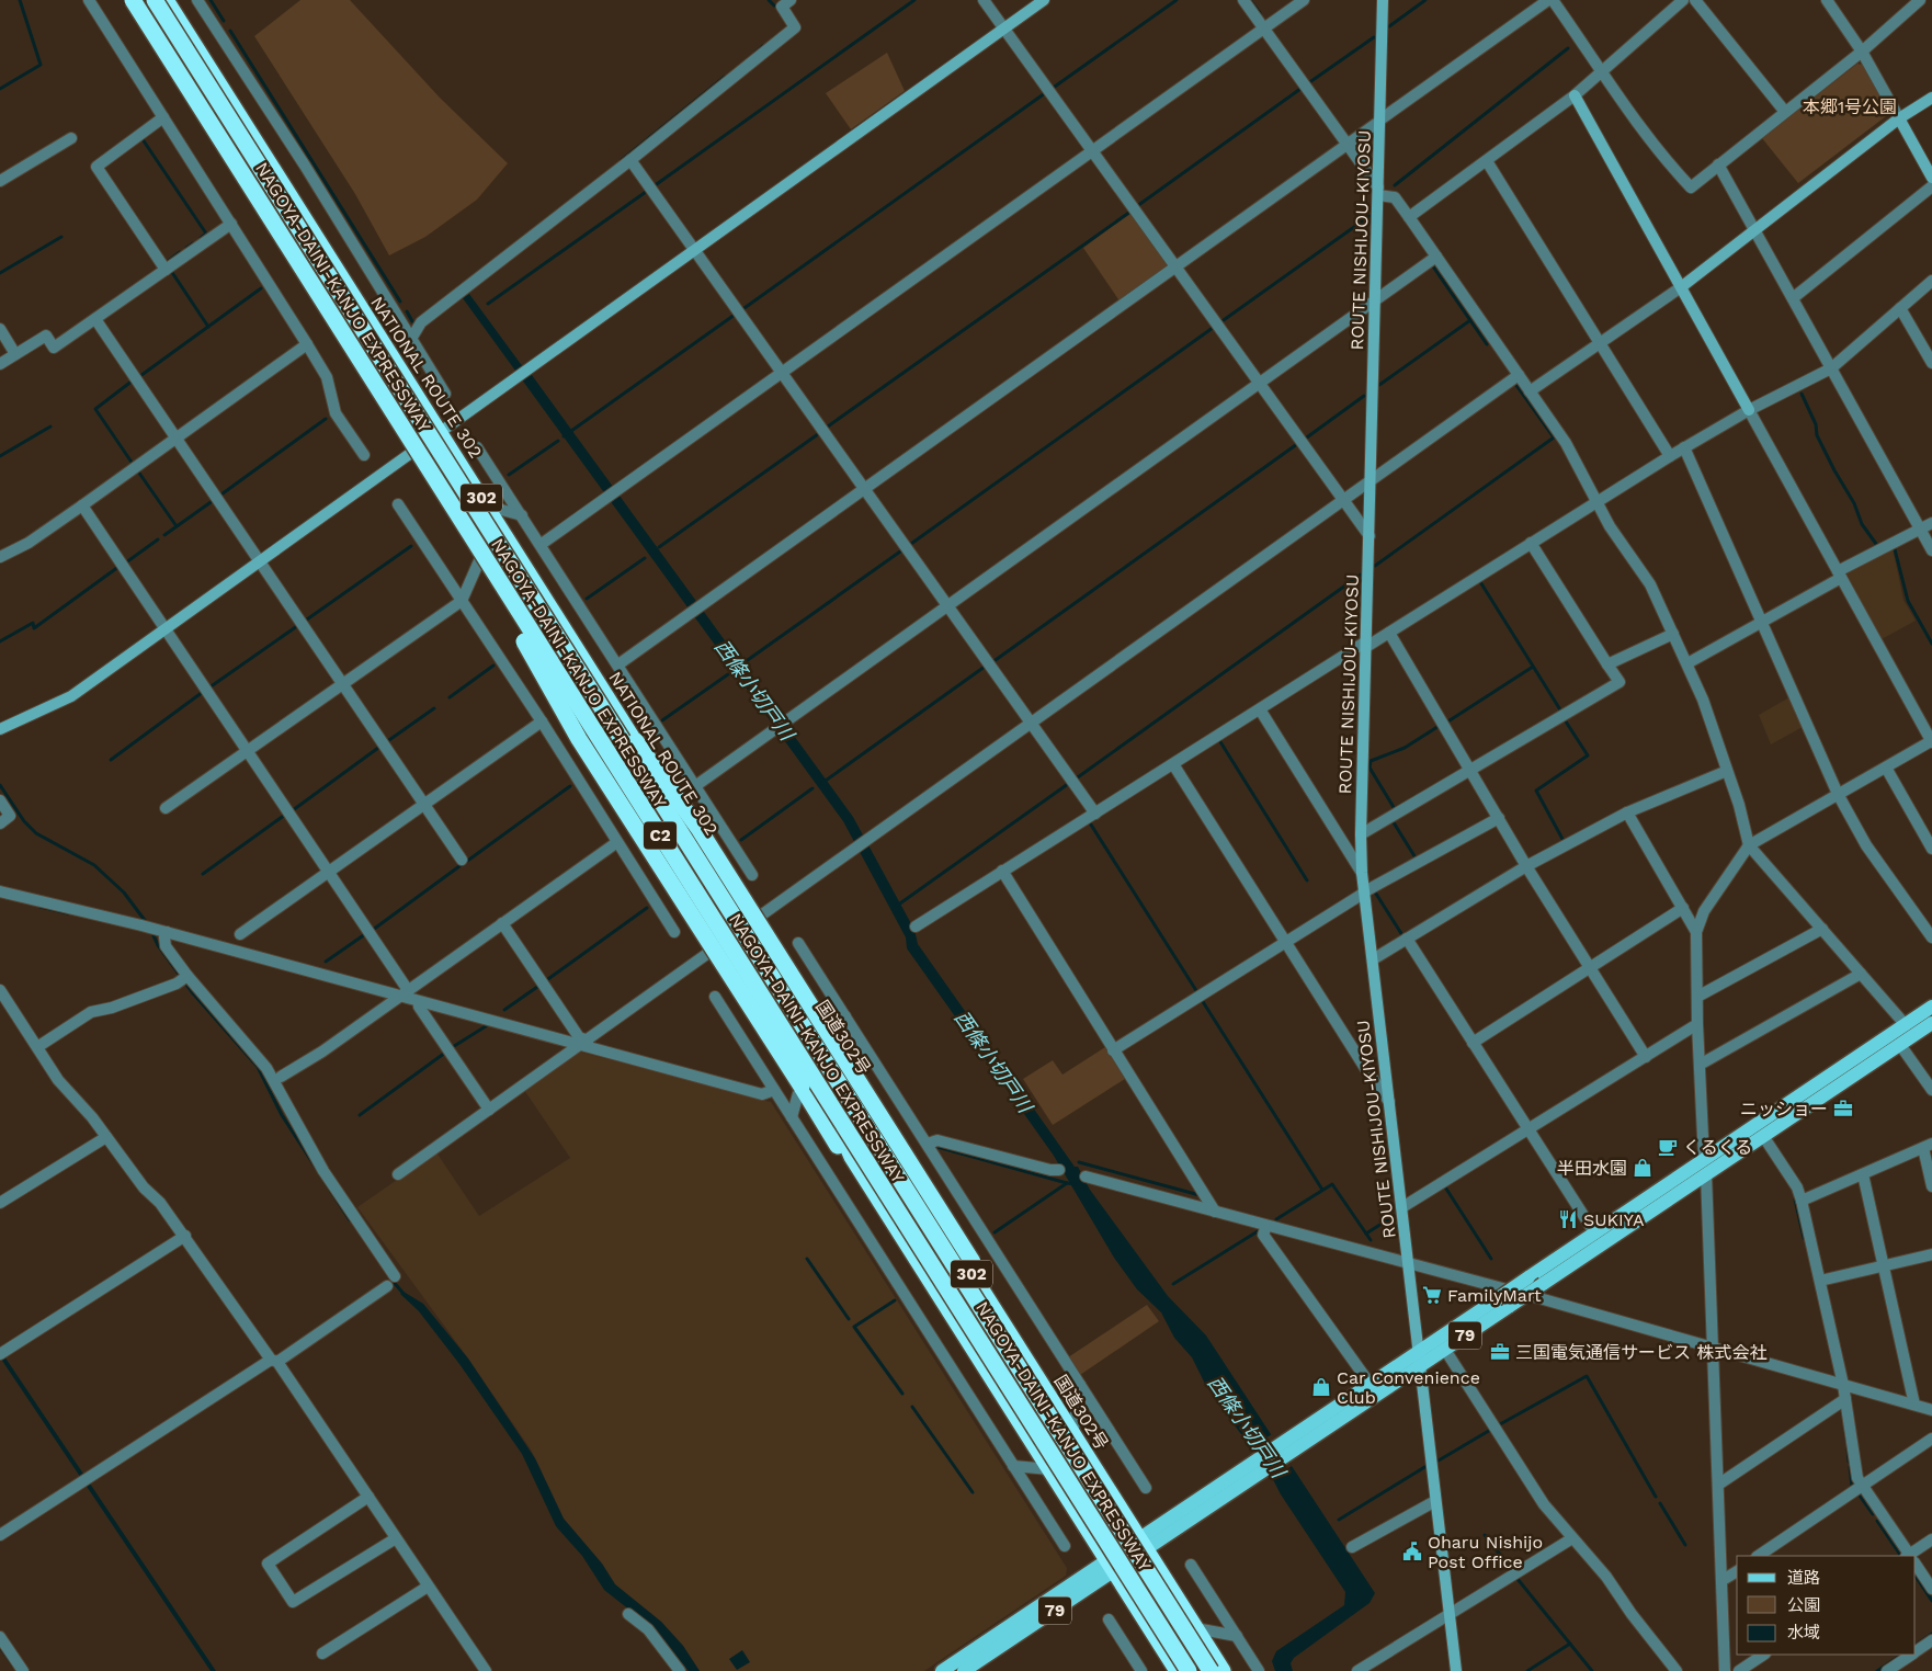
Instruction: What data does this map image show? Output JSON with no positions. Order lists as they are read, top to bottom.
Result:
{
  "streets": {
    "highway": [
      "NAGOYA-DAINI-KANJO EXPRESSWAY",
      "NATIONAL ROUTE 302",
      "302",
      "C2",
      "国道302号"
    ],
    "main road": ["79"],
    "street": ["ROUTE NISHIJOU-KIYOSU"]
  },
  "crossings": [
    ["ROUTE NISHIJOU-KIYOSU", "79"],
    ["NATIONAL ROUTE 302", "国道302号"],
    ["国道302号", "79"]
  ],
  "water": ["西條小切戸川"],
  "parks": ["本郷1号公園"],
  "places": {
    "office": ["ニッショー", "三国電気通信サービス 株式会社"],
    "cafe": ["くるくる"],
    "shop": ["半田水園", "Car Convenience Club"],
    "restaurant": ["SUKIYA"],
    "supermarket": ["FamilyMart"],
    "public building": ["Oharu Nishijo Post Office"]
  },
  "legend": ["道路", "公園", "水域"]
}
